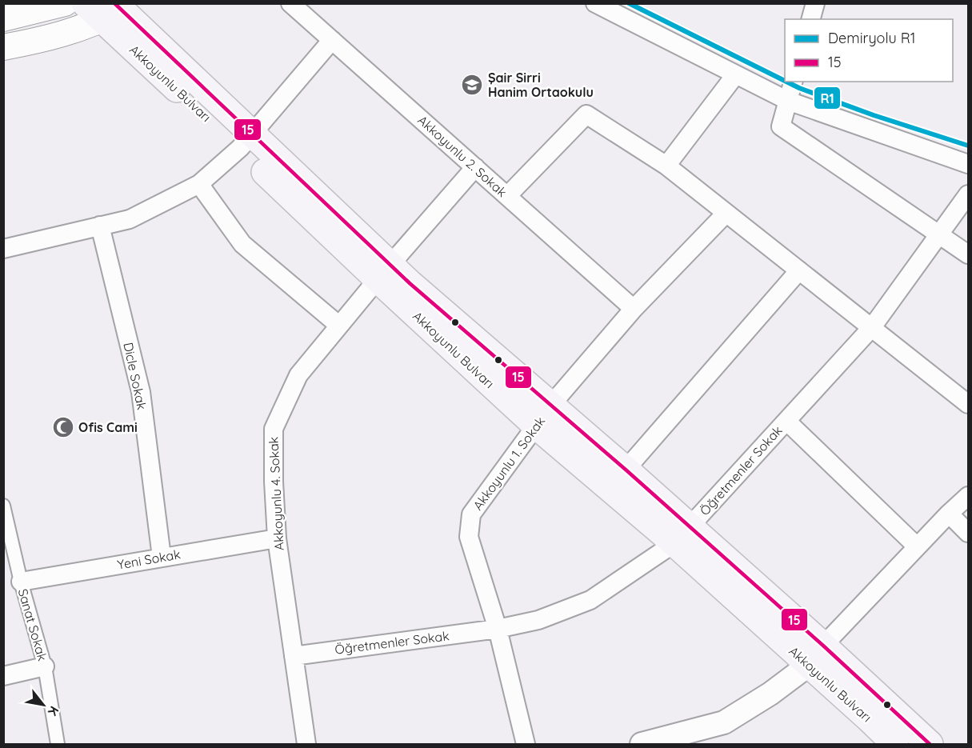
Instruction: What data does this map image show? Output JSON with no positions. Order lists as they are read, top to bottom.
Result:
{
  "streets": {
    "main road": ["Akkoyunlu Bulvarı"],
    "street": [
      "Akkoyunlu 2. Sokak",
      "Dicle Sokak",
      "Akkoyunlu 1. Sokak",
      "Öğretmenler Sokak",
      "Akkoyunlu 4. Sokak",
      "Yeni Sokak",
      "Sanat Sokak"
    ]
  },
  "crossings": [
    ["Akkoyunlu Bulvarı", "Akkoyunlu 1. Sokak"],
    ["Akkoyunlu Bulvarı", "Öğretmenler Sokak"],
    ["Akkoyunlu Bulvarı", "Akkoyunlu 4. Sokak"],
    ["Akkoyunlu 2. Sokak", "Akkoyunlu 1. Sokak"],
    ["Akkoyunlu 2. Sokak", "Akkoyunlu 4. Sokak"],
    ["Dicle Sokak", "Yeni Sokak"],
    ["Akkoyunlu 1. Sokak", "Öğretmenler Sokak"],
    ["Öğretmenler Sokak", "Akkoyunlu 4. Sokak"],
    ["Akkoyunlu 4. Sokak", "Yeni Sokak"],
    ["Yeni Sokak", "Sanat Sokak"]
  ],
  "places": {
    "school or university": ["Şair Sirri Hanim Ortaokulu"],
    "mosque": ["Ofis Cami"]
  },
  "lines": ["rail line R1", "transit line 15"],
  "legend": ["Demiryolu R1", "15"],
  "north": "bottom right"
}
